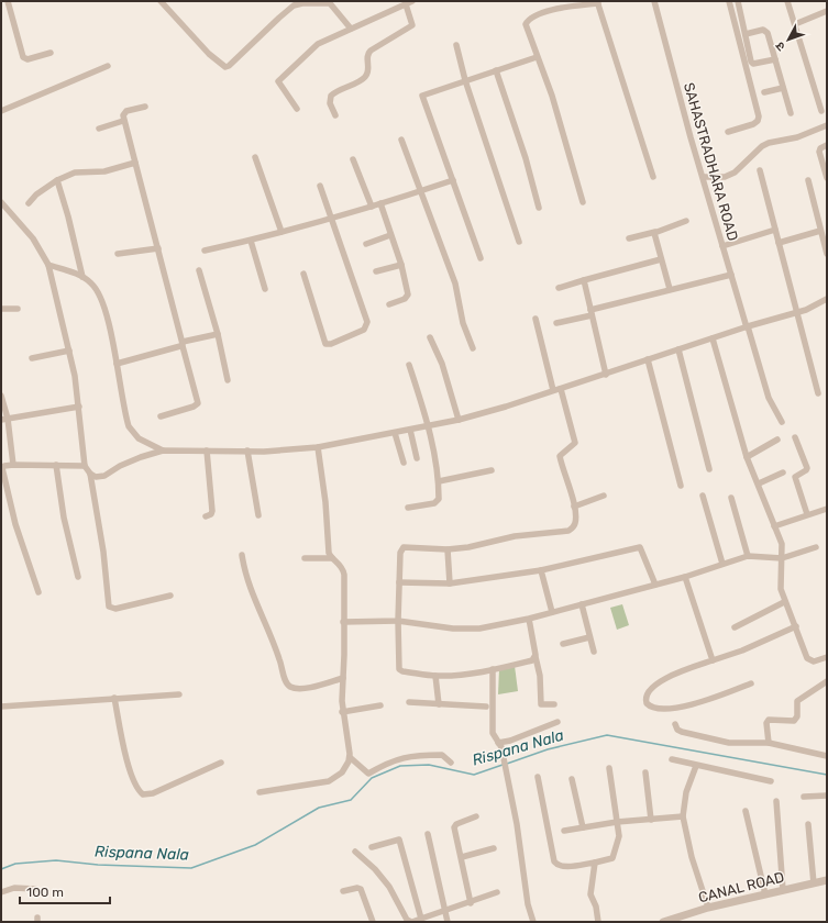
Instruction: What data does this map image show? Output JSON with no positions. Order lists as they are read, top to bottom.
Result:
{
  "streets": {
    "street": ["SAHASTRADHARA ROAD", "CANAL ROAD"]
  },
  "water": ["Rispana Nala"],
  "scale_bar": "100 m",
  "north": "bottom left"
}
